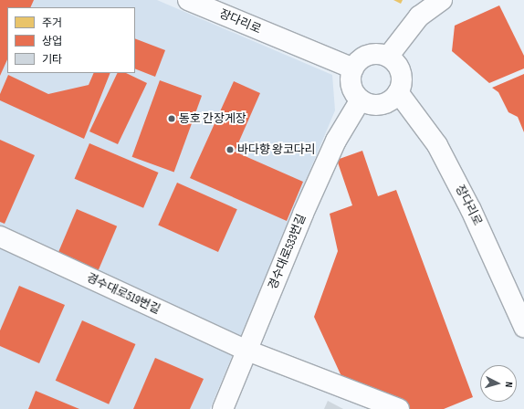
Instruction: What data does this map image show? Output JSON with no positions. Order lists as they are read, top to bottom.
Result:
{
  "streets": {
    "street": ["장다리로", "경수대로533번길", "경수대로519번길"]
  },
  "crossings": [
    ["장다리로", "경수대로533번길"],
    ["경수대로533번길", "경수대로519번길"]
  ],
  "places": ["동호 간장게장", "바다향 왕코다리"],
  "legend": ["주거", "상업", "기타"],
  "north": "right"
}
